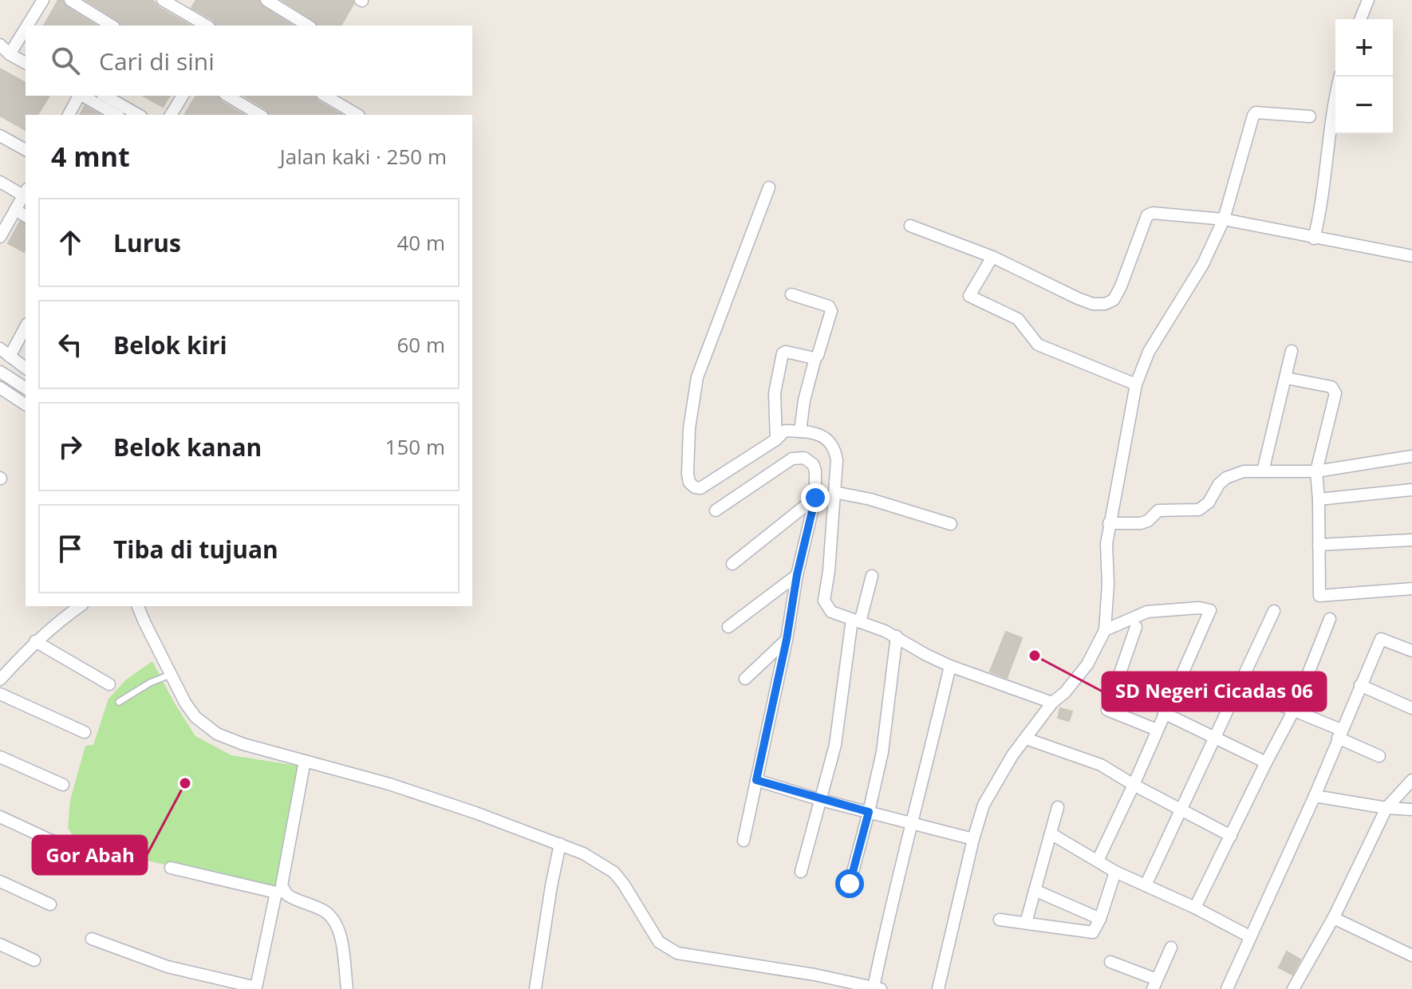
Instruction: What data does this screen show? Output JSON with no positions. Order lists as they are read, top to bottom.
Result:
{
  "places": ["SD Negeri Cicadas 06", "Gor Abah"],
  "page": {
    "map_buttons": ["+", "−"],
    "search": "Cari di sini",
    "heading": ["4 mnt", "Jalan kaki · 250 m"],
    "list": [
      ["Lurus", "40 m"],
      ["Belok kiri", "60 m"],
      ["Belok kanan", "150 m"],
      "Tiba di tujuan"
    ]
  }
}
